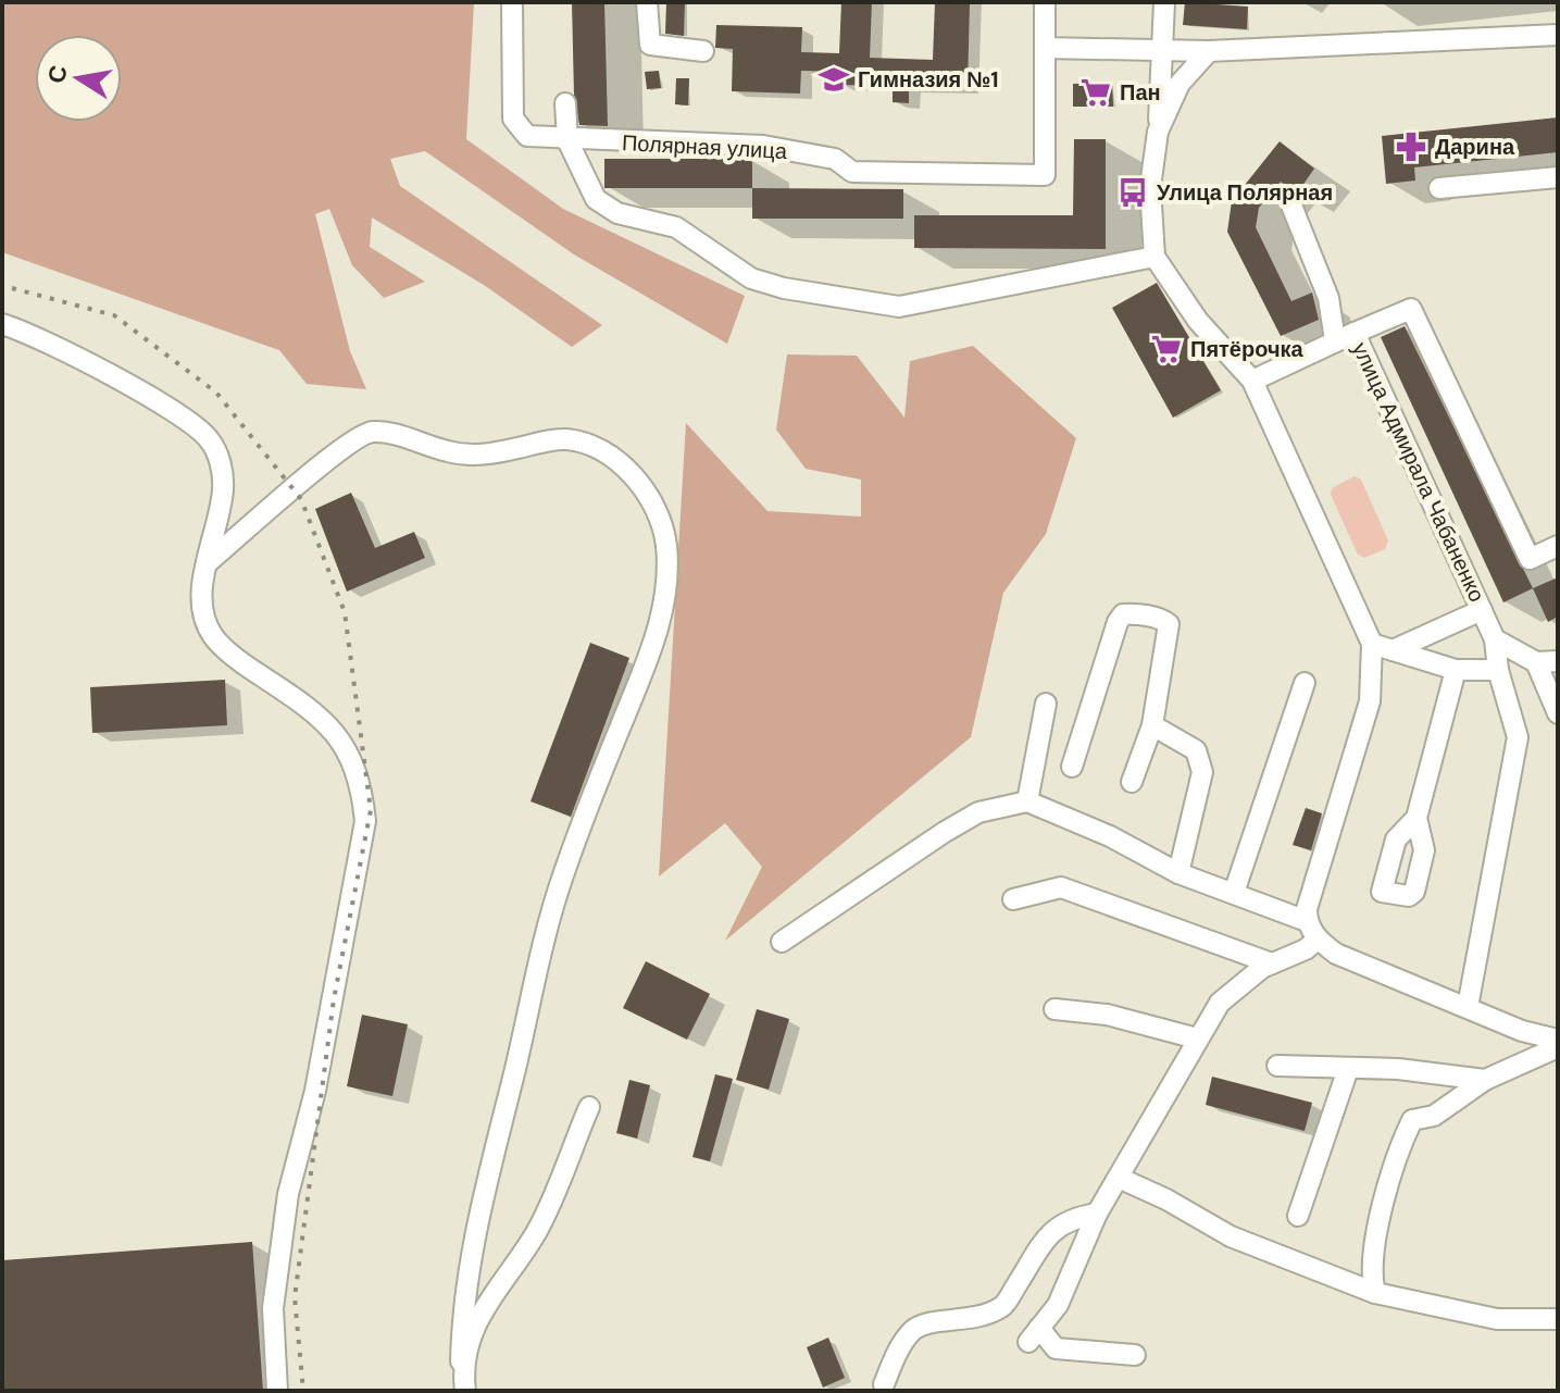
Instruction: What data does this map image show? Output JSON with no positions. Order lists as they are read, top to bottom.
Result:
{
  "streets": {
    "street": ["Полярная улица", "улица Адмирала Чабаненко"]
  },
  "places": {
    "school or university": ["Гимназия №1"],
    "supermarket": ["Пан", "Пятёрочка"],
    "pharmacy": ["Дарина"],
    "bus stop": ["Улица Полярная"]
  },
  "north": "left"
}
